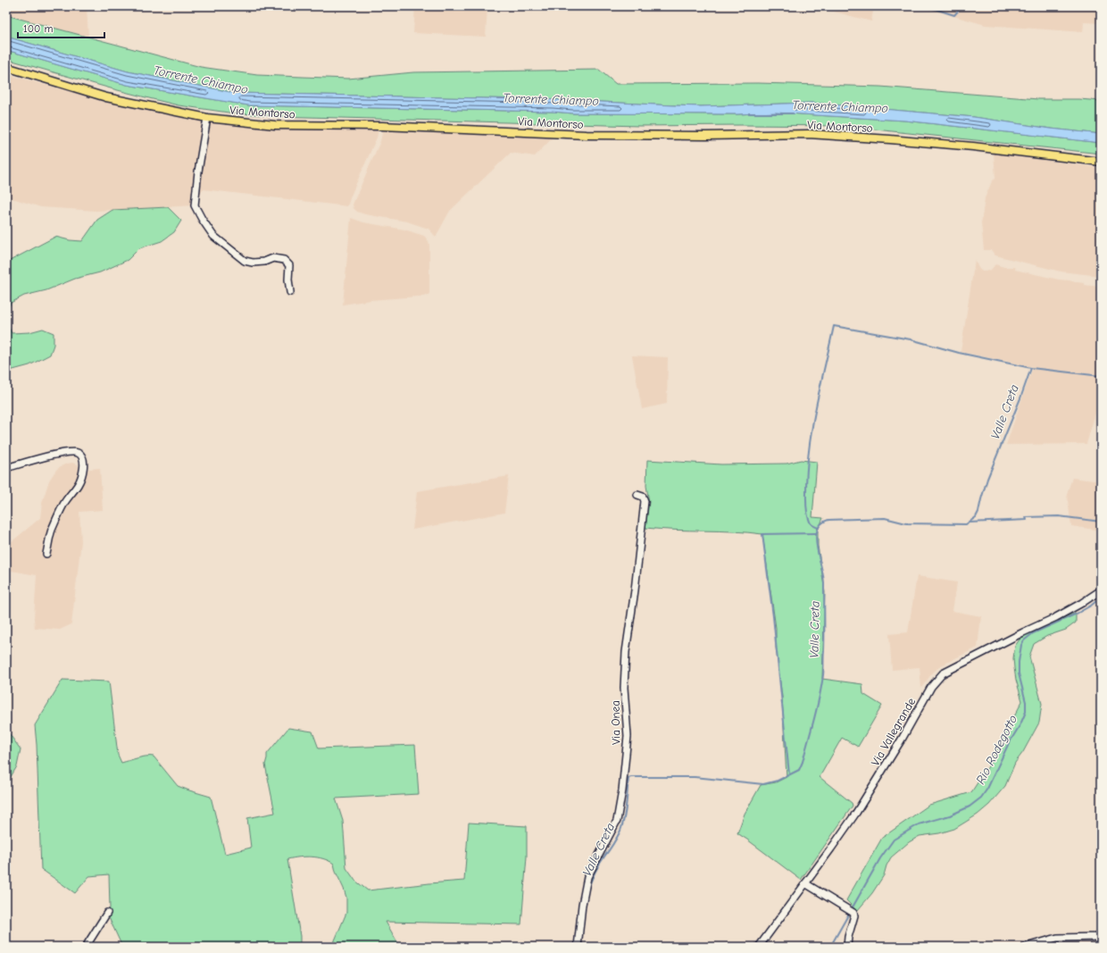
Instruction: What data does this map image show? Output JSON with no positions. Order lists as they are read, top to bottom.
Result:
{
  "streets": {
    "main road": ["Via Montorso"],
    "street": ["Via Onea", "Via Vallegrande"]
  },
  "water": ["Torrente Chiampo", "Valle Creta", "Rio Rodegotto"],
  "scale_bar": "100 m"
}
